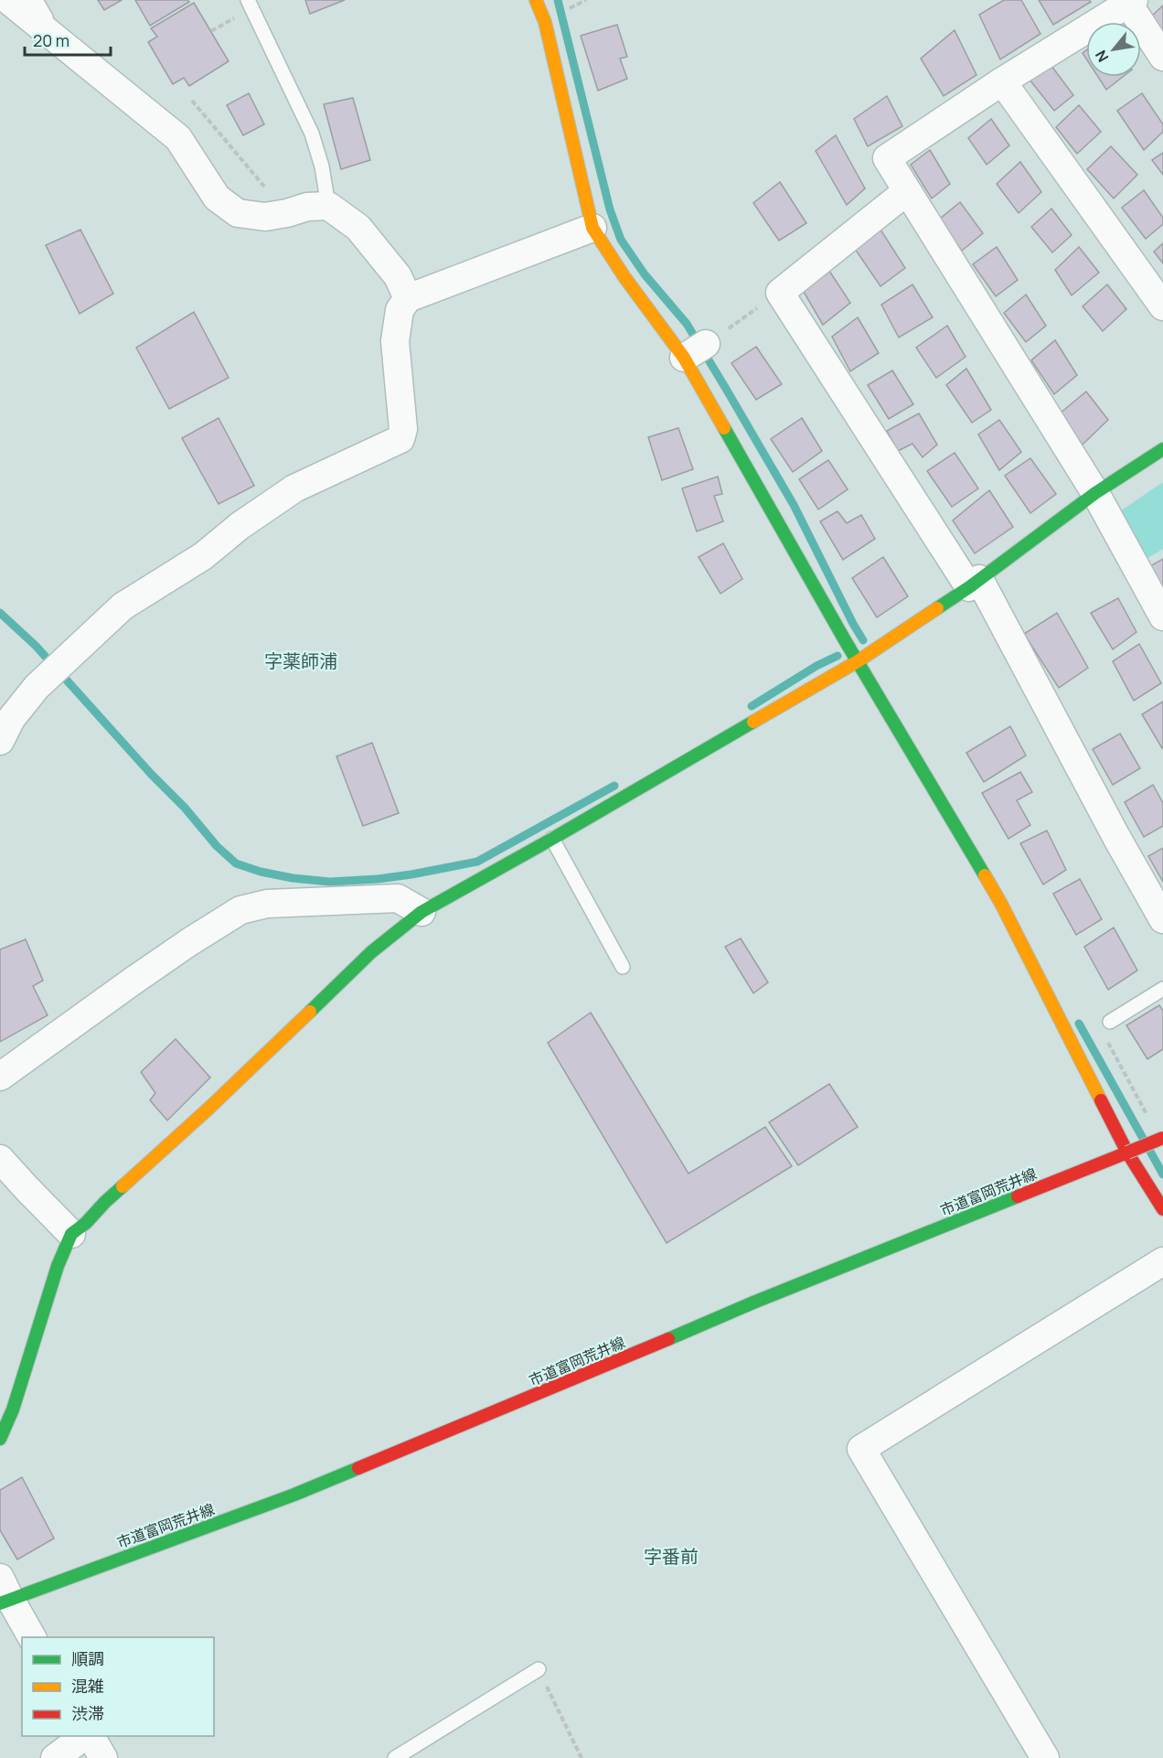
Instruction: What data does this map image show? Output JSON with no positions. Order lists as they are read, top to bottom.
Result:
{
  "streets": {
    "street": ["市道富岡荒井線"]
  },
  "districts": ["字薬師浦", "字番前"],
  "legend": ["順調", "混雑", "渋滞"],
  "scale_bar": "20 m",
  "north": "bottom left"
}
